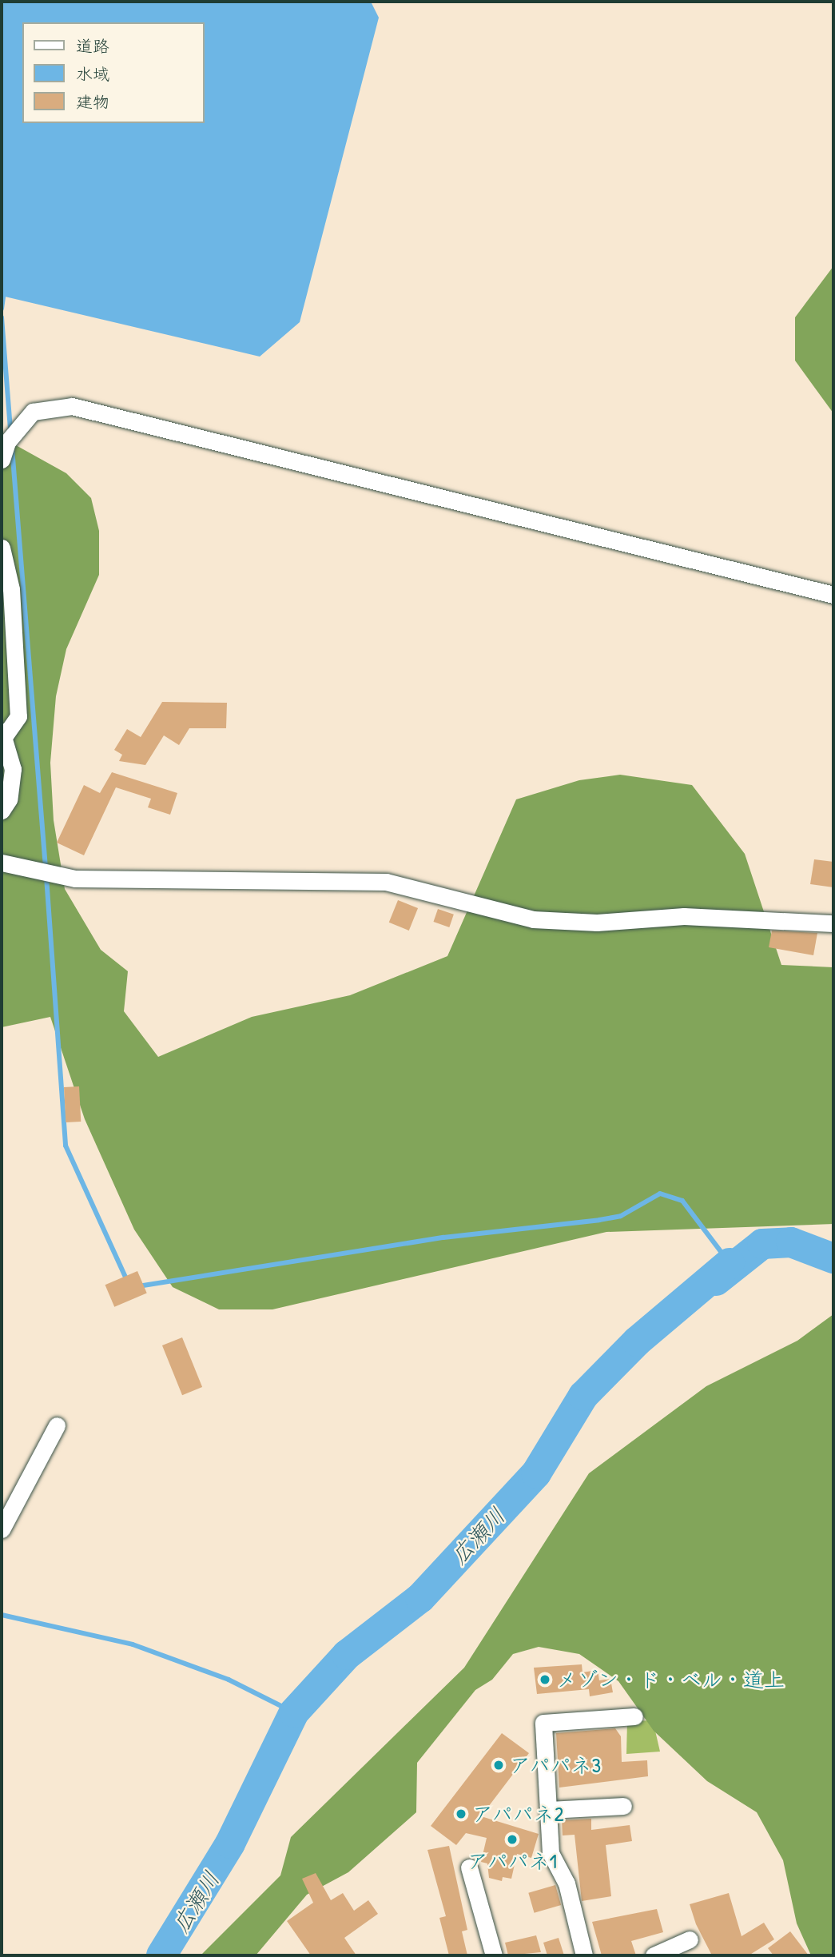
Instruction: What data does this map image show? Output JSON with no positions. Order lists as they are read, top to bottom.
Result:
{
  "water": ["広瀬川"],
  "places": [
    "メゾン・ド・ベル・道上",
    "アパパネ3",
    "アパパネ2",
    "アパパネ1"
  ],
  "legend": ["道路", "水域", "建物"]
}
